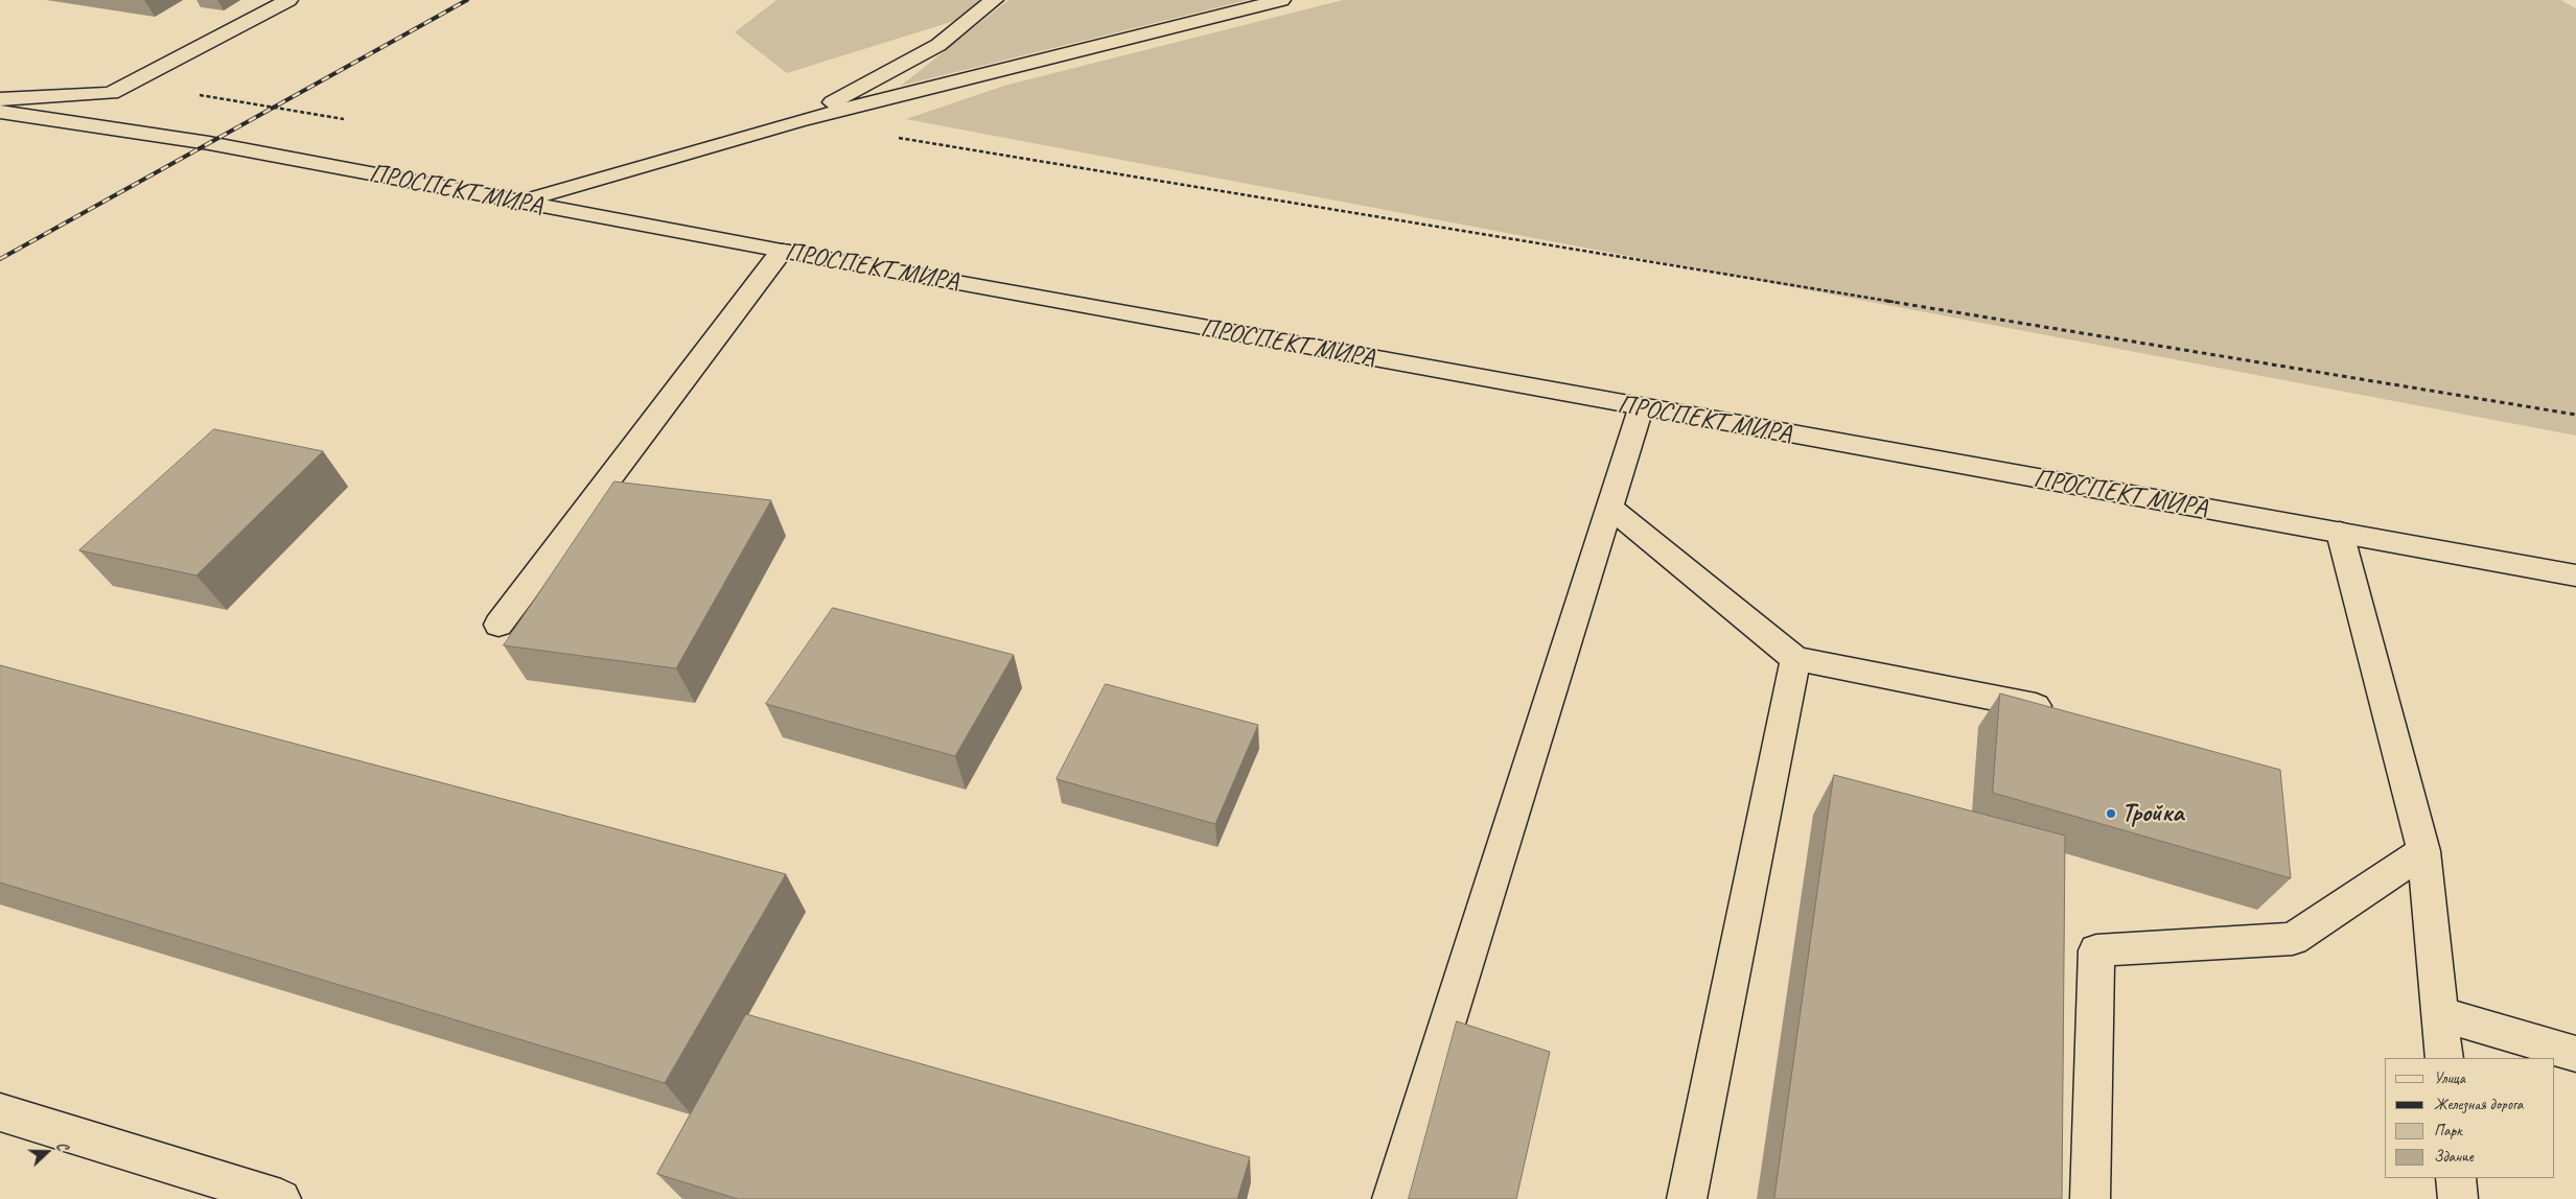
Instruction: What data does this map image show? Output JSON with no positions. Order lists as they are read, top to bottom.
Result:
{
  "streets": {
    "main road": ["ПРОСПЕКТ МИРА"]
  },
  "places": ["Тройка"],
  "legend": [
    "Улица",
    "Железная дорога",
    "Парк",
    "Здание"
  ],
  "north": "right"
}
